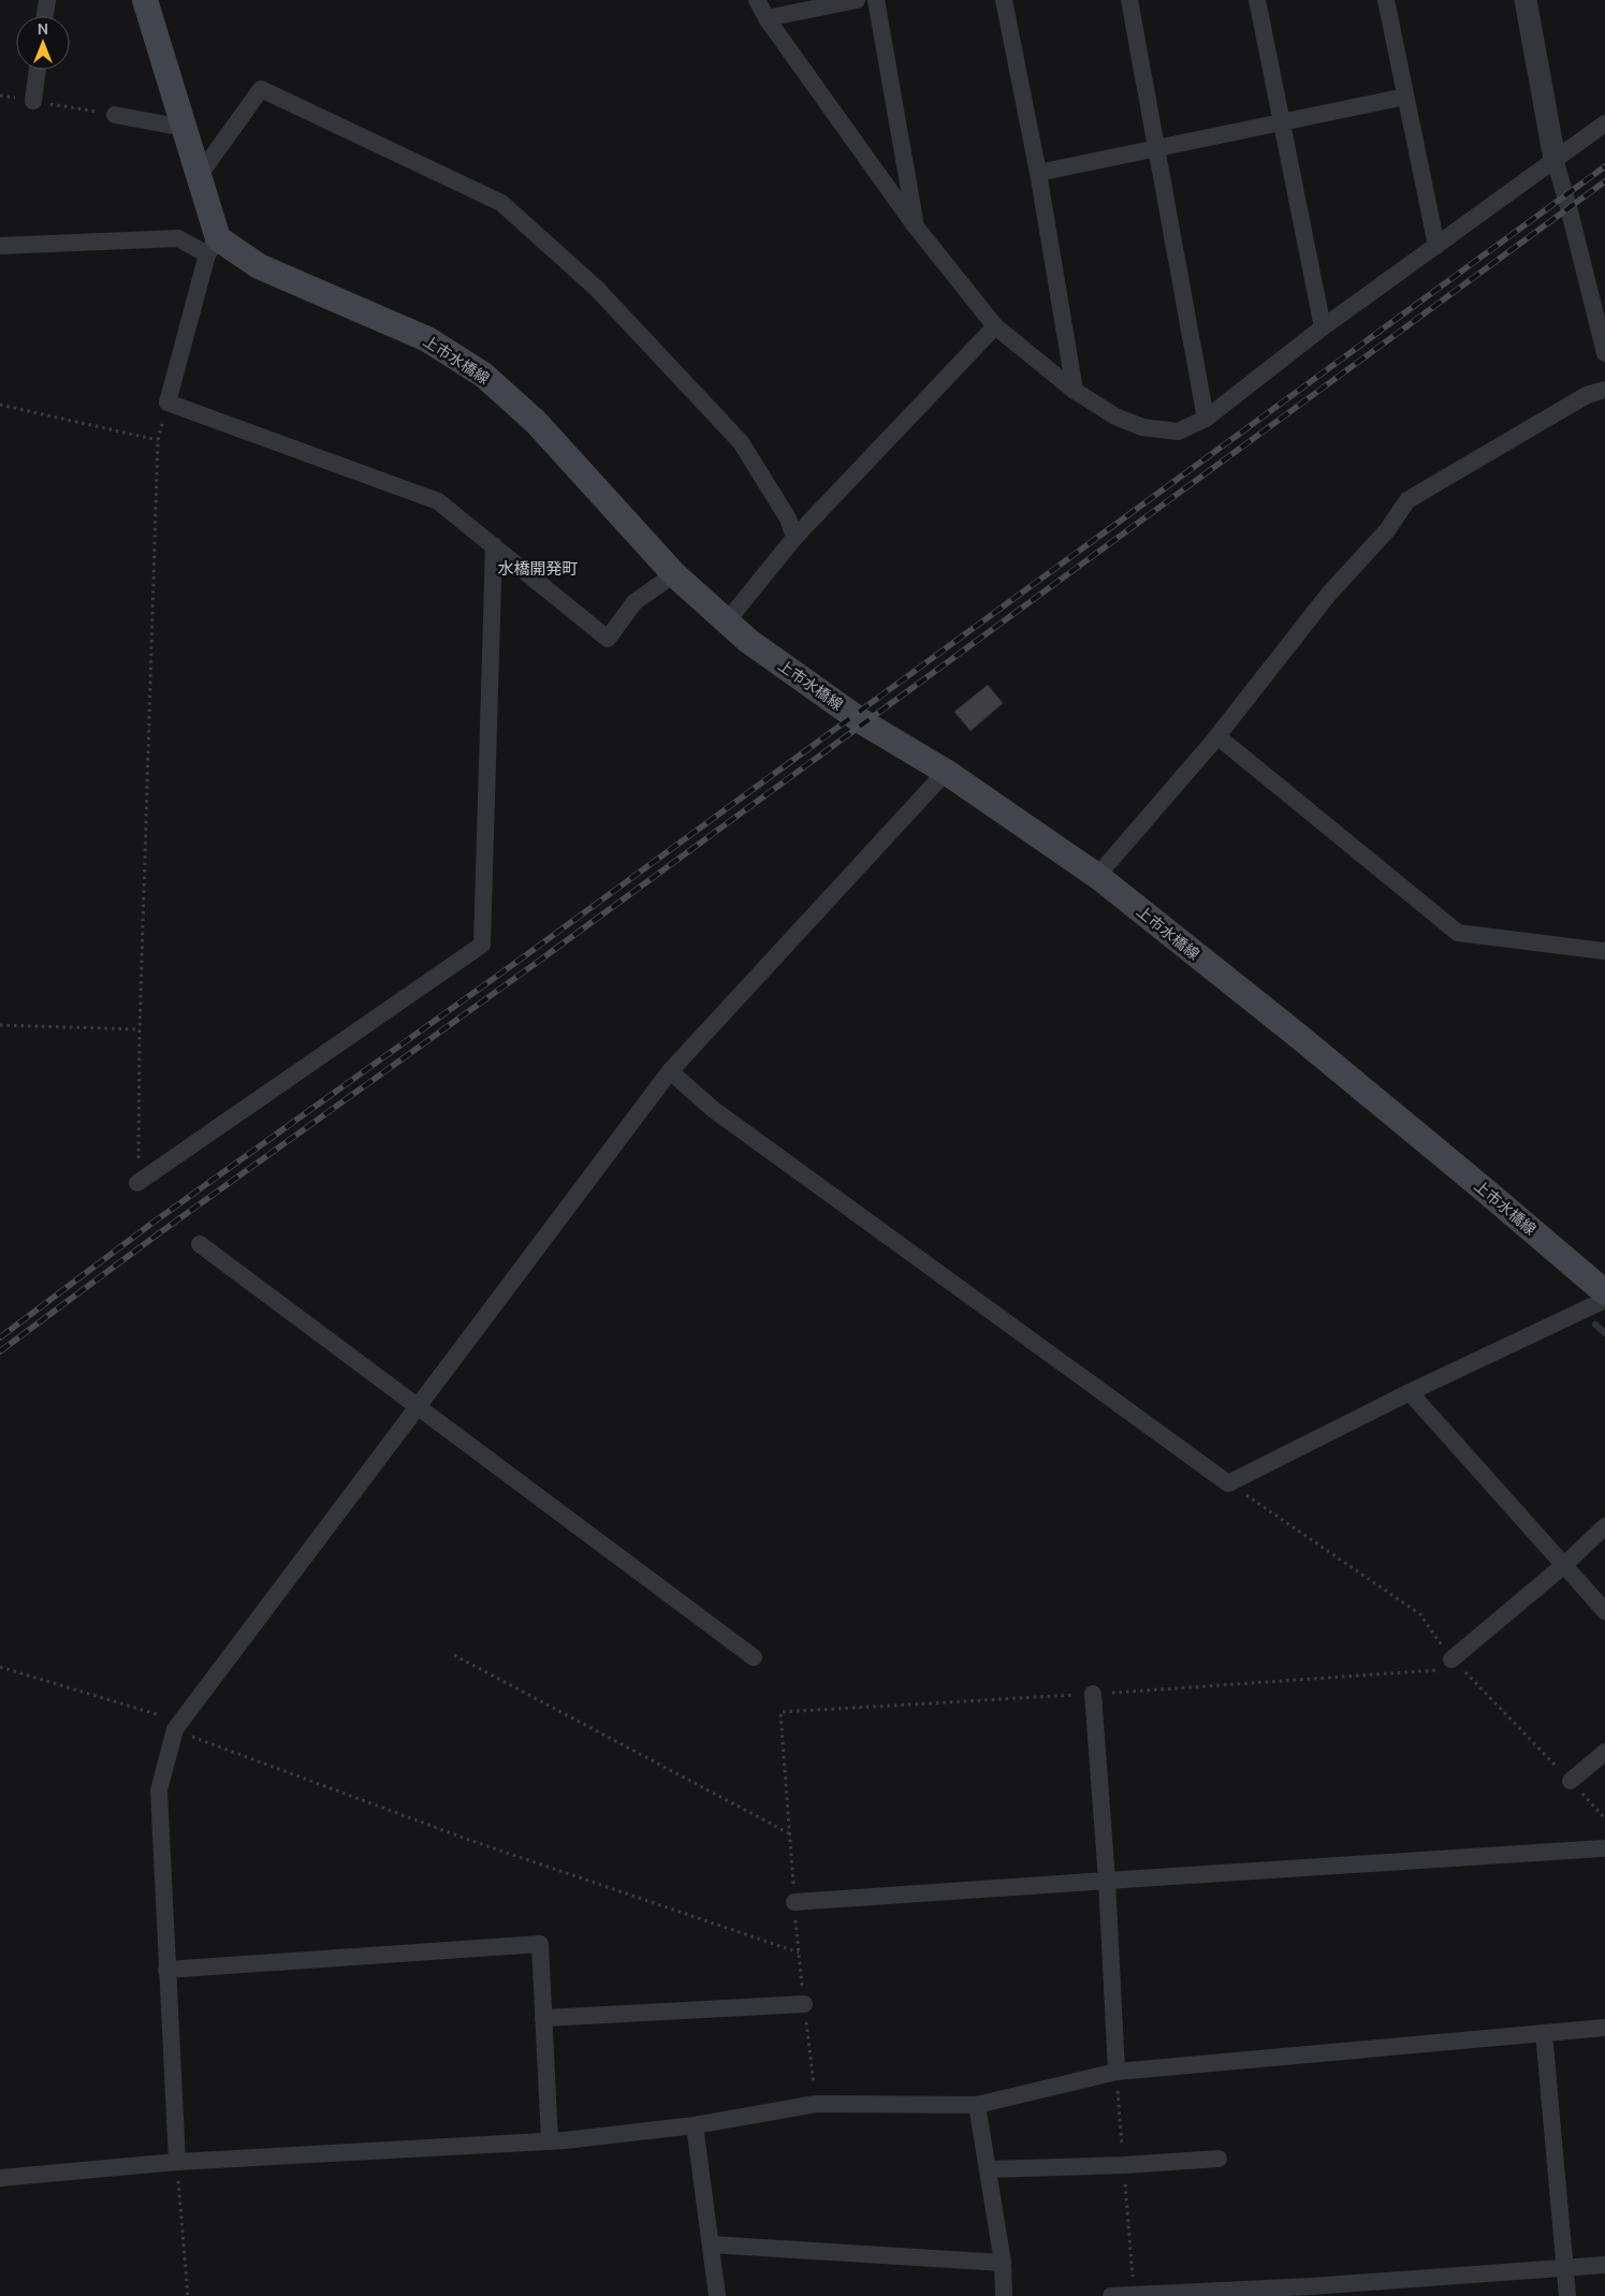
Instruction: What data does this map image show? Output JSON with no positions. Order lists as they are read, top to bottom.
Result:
{
  "streets": {
    "main road": ["上市水橋線"]
  },
  "districts": ["水橋開発町"],
  "north": "top"
}
